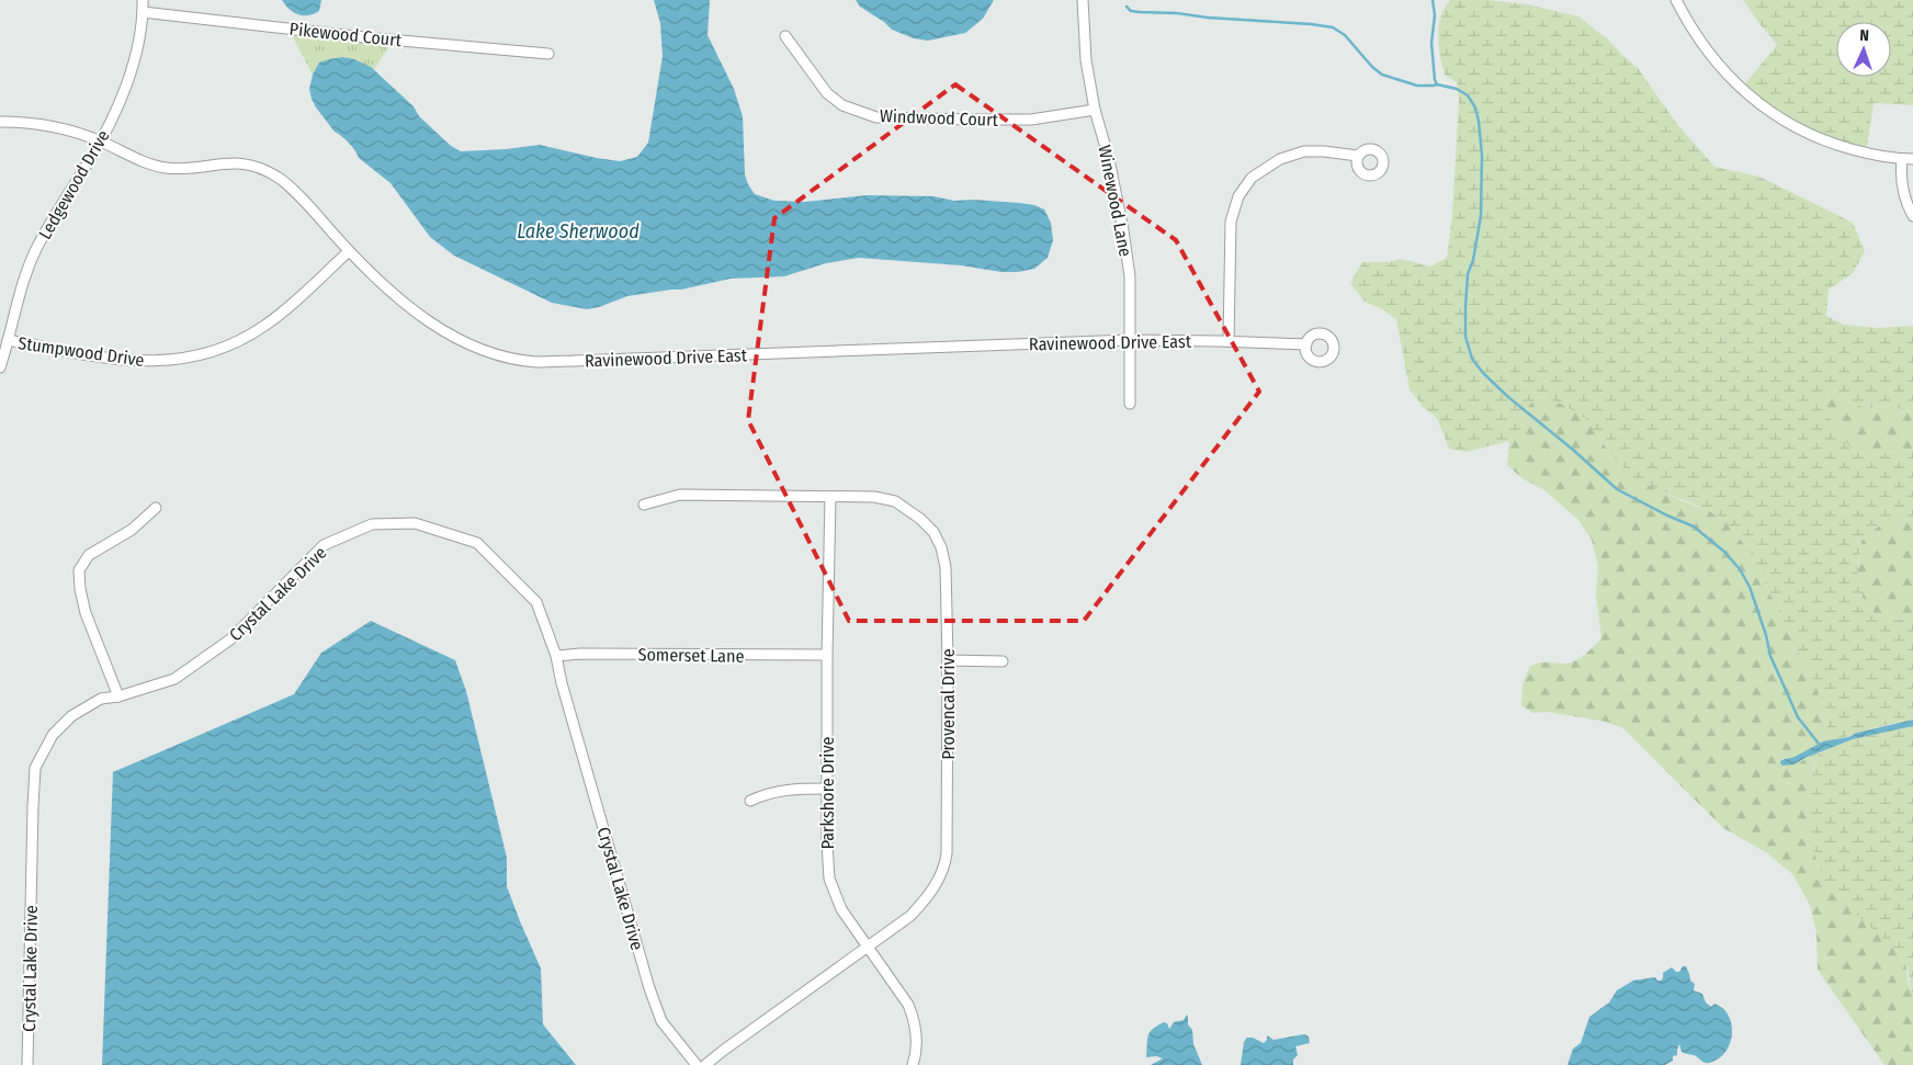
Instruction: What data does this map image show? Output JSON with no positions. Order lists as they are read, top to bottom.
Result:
{
  "streets": {
    "street": [
      "Pikewood Court",
      "Windwood Court",
      "Ledgewood Drive",
      "Winewood Lane",
      "Ravinewood Drive East",
      "Stumpwood Drive",
      "Crystal Lake Drive",
      "Somerset Lane",
      "Provencal Drive",
      "Parkshore Drive"
    ]
  },
  "crossings": [
    ["Pikewood Court", "Ledgewood Drive"],
    ["Windwood Court", "Winewood Lane"],
    ["Ledgewood Drive", "Ravinewood Drive East"],
    ["Ledgewood Drive", "Stumpwood Drive"],
    ["Winewood Lane", "Ravinewood Drive East"],
    ["Ravinewood Drive East", "Stumpwood Drive"],
    ["Crystal Lake Drive", "Somerset Lane"],
    ["Somerset Lane", "Parkshore Drive"],
    ["Provencal Drive", "Parkshore Drive"]
  ],
  "water": ["Lake Sherwood"],
  "north": "top"
}
